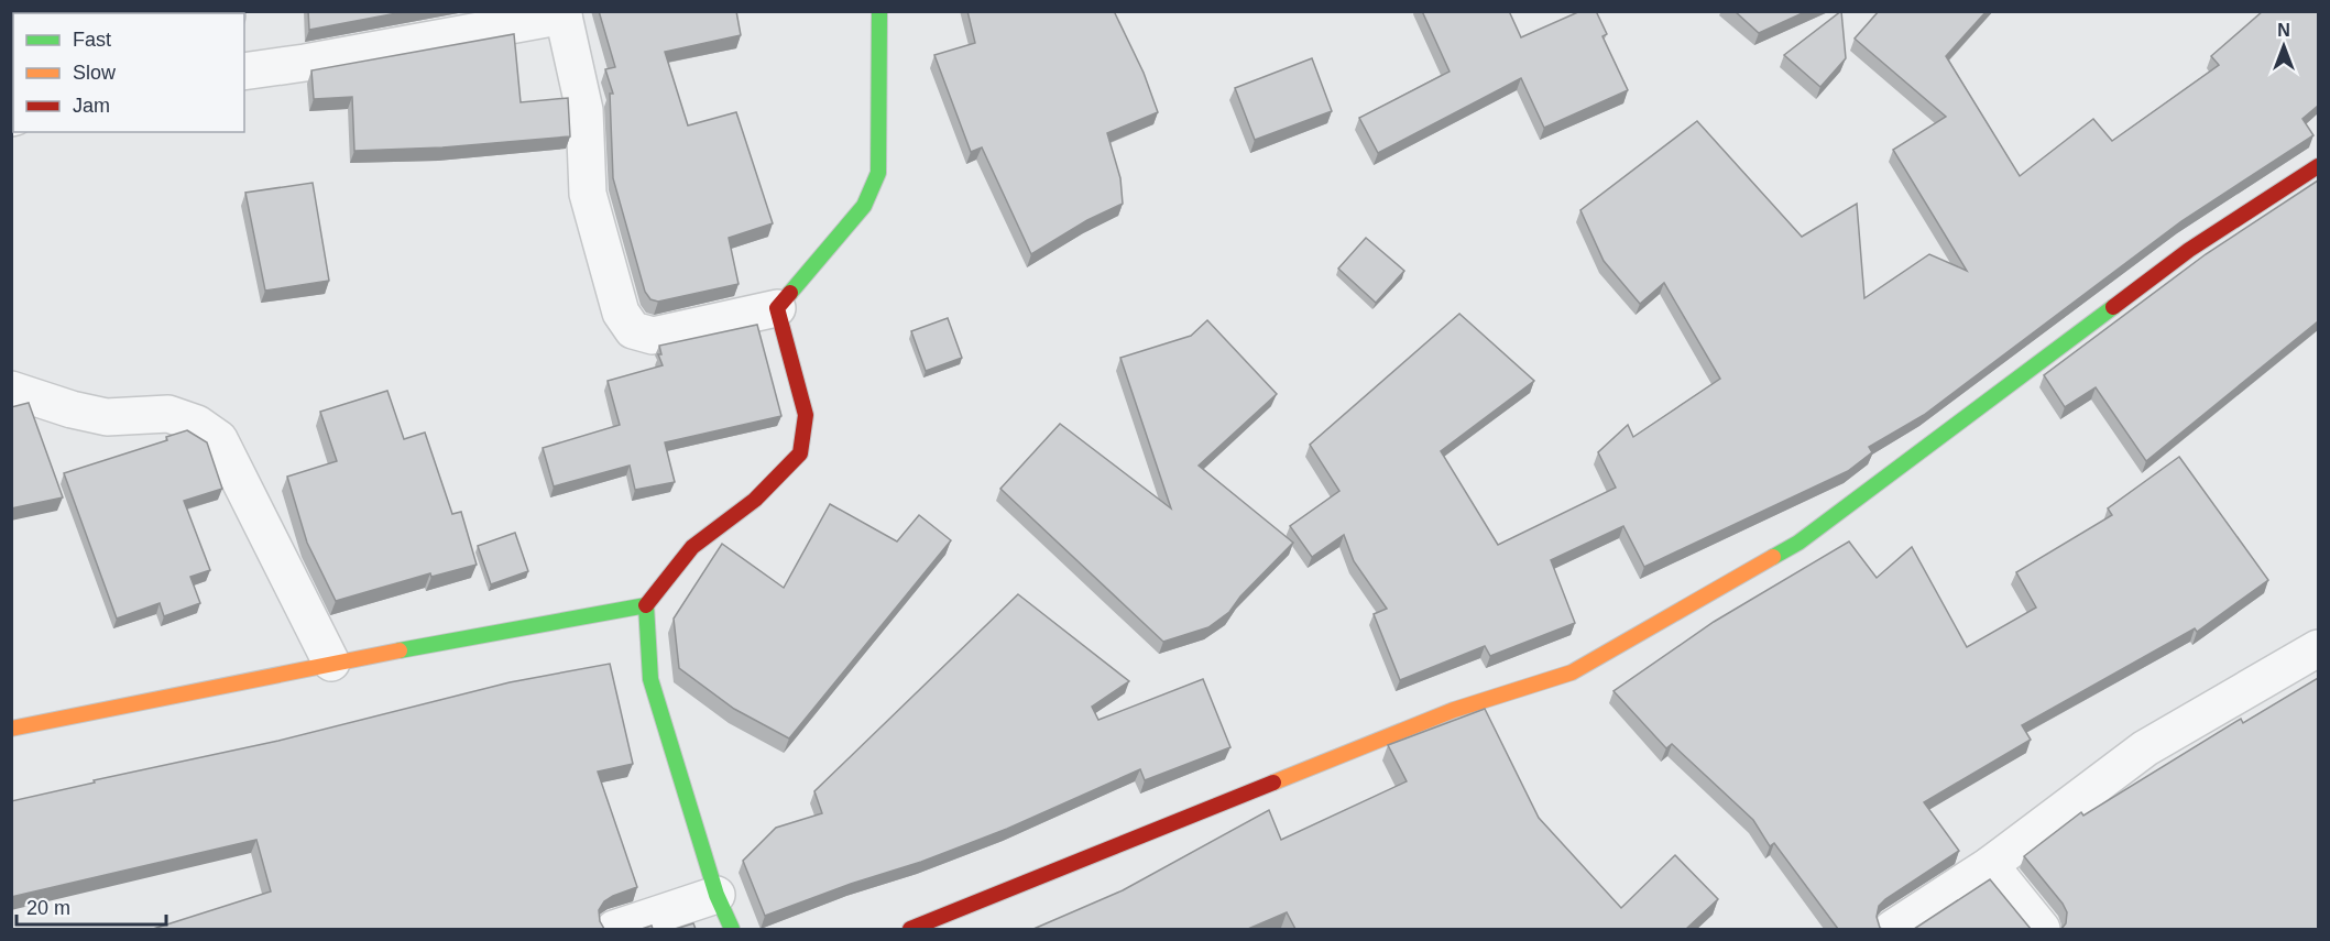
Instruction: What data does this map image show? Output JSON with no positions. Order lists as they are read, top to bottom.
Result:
{
  "legend": ["Fast", "Slow", "Jam"],
  "scale_bar": "20 m",
  "north": "top"
}
